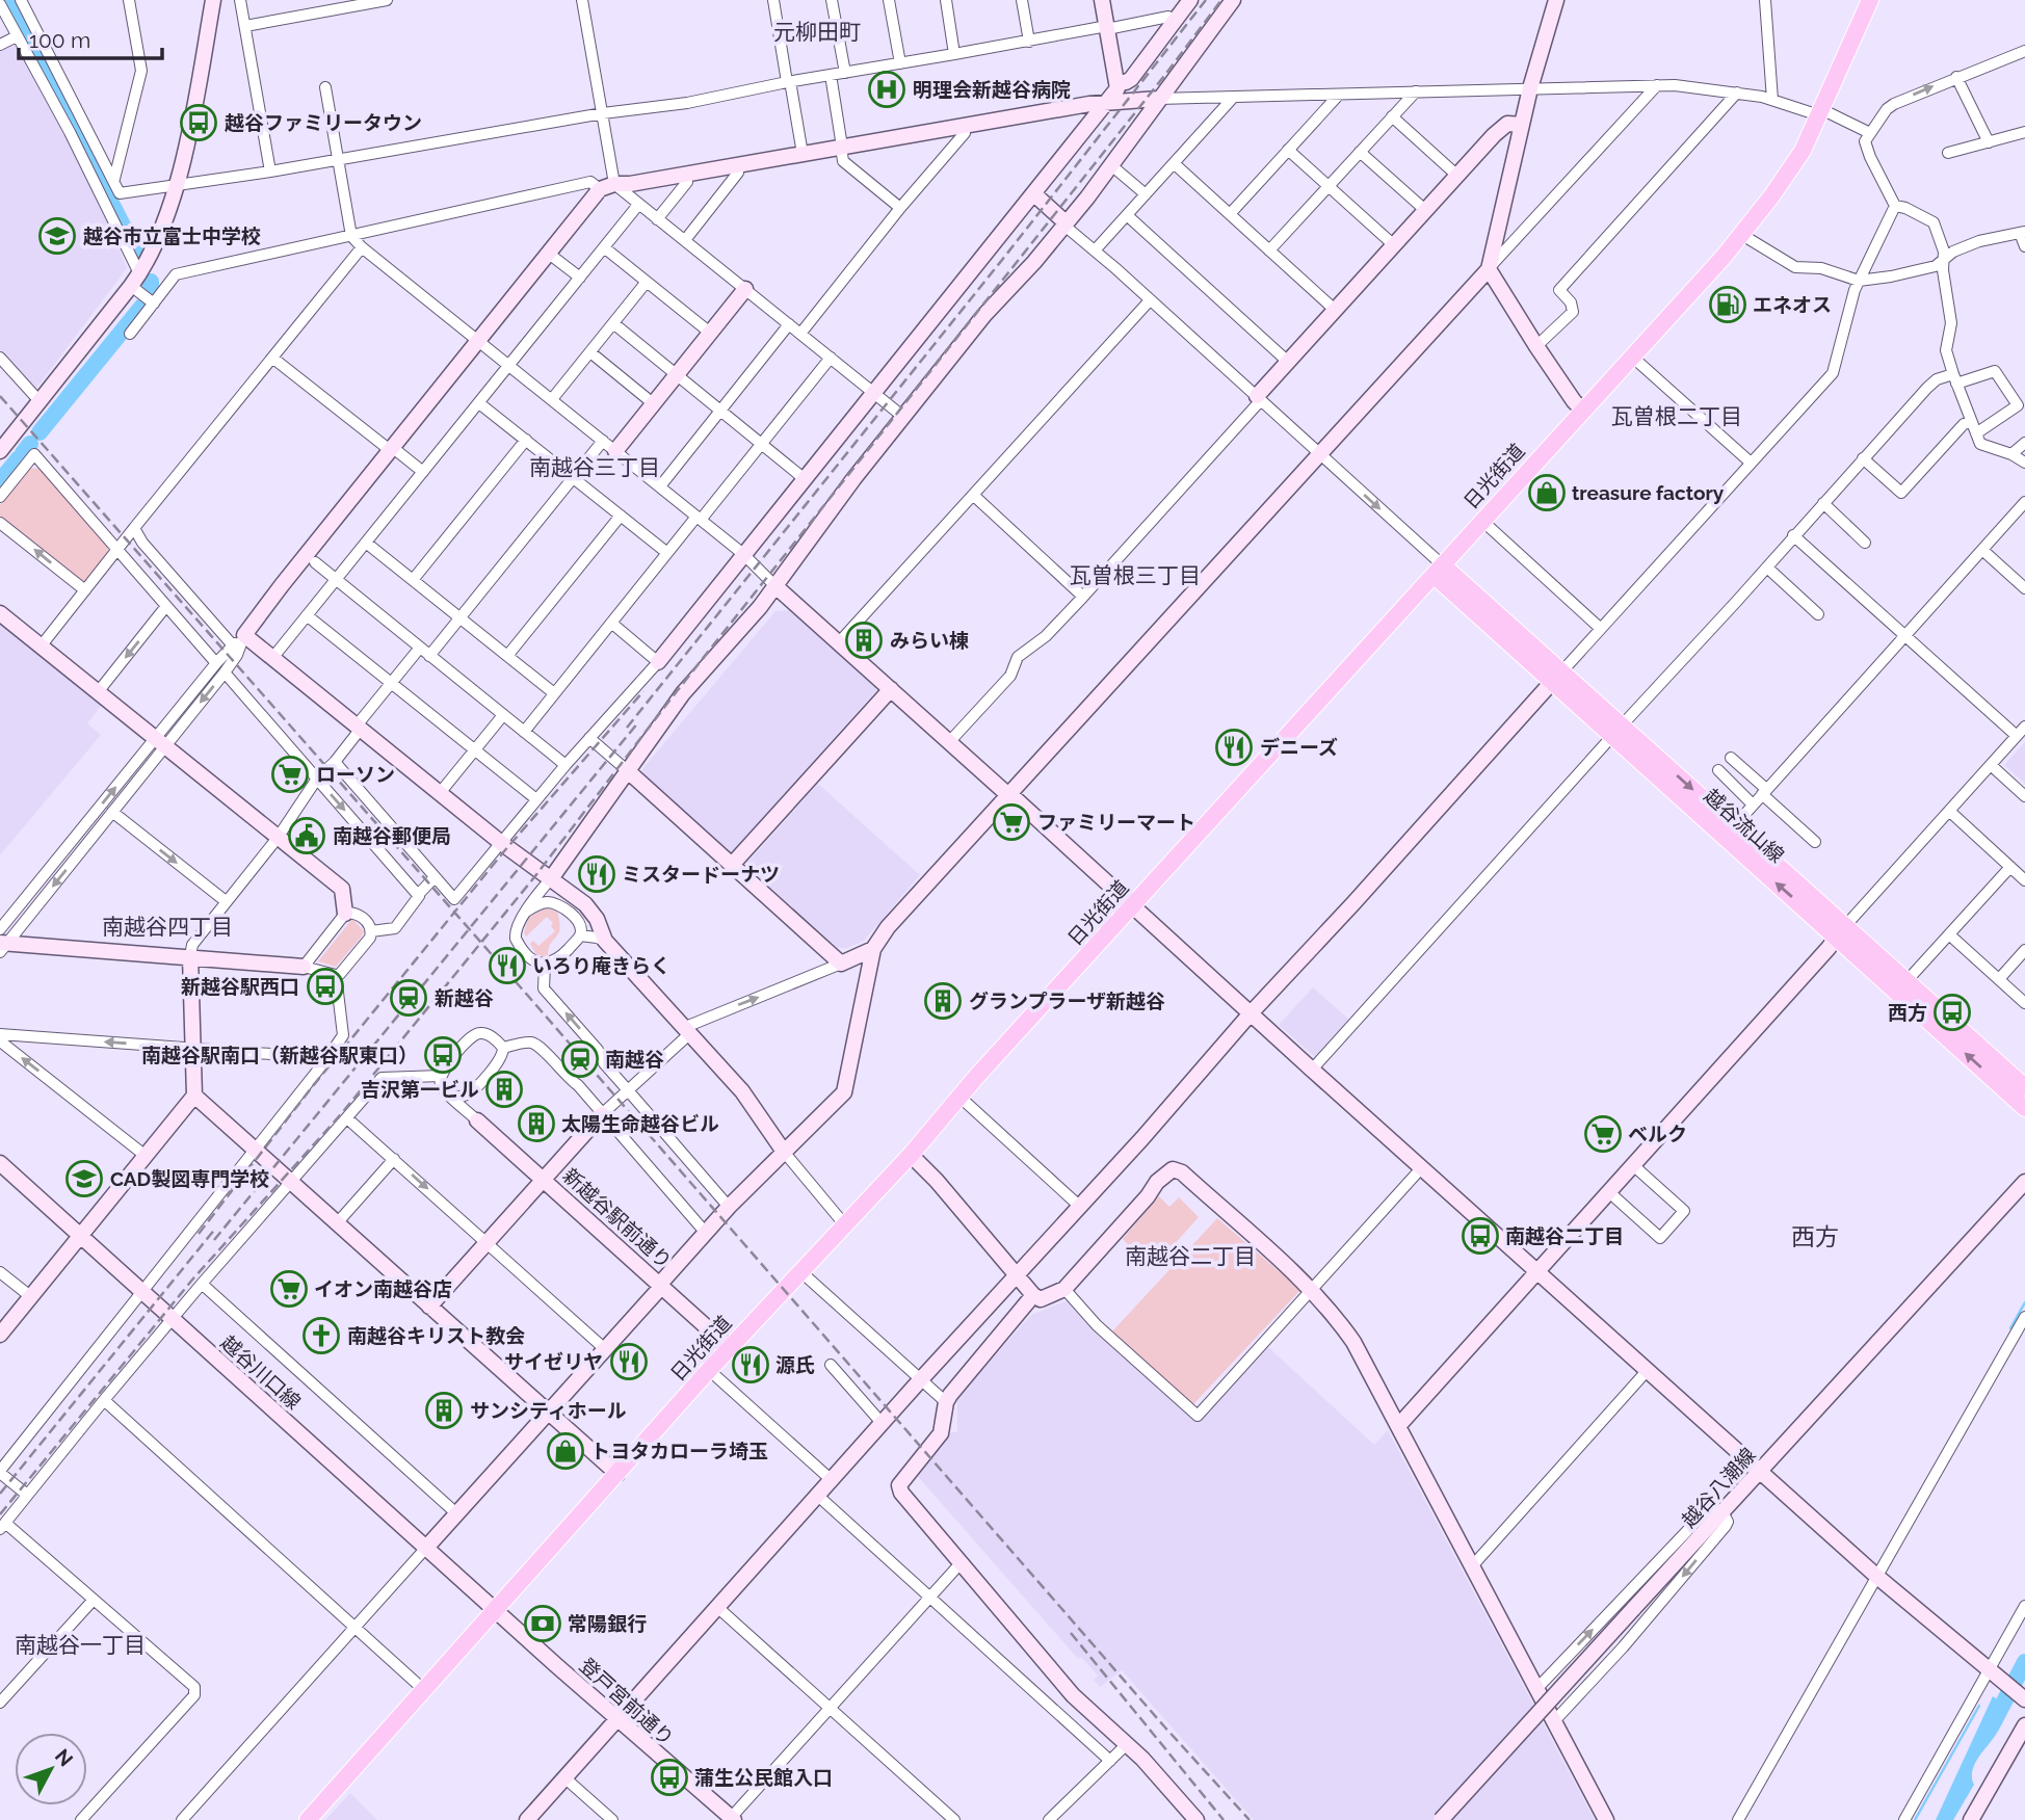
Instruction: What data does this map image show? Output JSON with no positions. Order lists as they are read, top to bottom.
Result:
{
  "streets": {
    "main road": ["日光街道", "越谷流山線"],
    "street": [
      "新越谷駅前通り",
      "越谷川口線",
      "越谷八潮線",
      "登戸宮前通り"
    ]
  },
  "crossings": [
    ["日光街道", "越谷流山線"],
    ["日光街道", "新越谷駅前通り"],
    ["日光街道", "越谷川口線"],
    ["日光街道", "登戸宮前通り"],
    ["越谷川口線", "登戸宮前通り"]
  ],
  "districts": [
    "元柳田町",
    "瓦曽根二丁目",
    "南越谷三丁目",
    "瓦曽根三丁目",
    "南越谷四丁目",
    "西方",
    "南越谷二丁目",
    "南越谷一丁目"
  ],
  "places": {
    "hospital": ["明理会新越谷病院"],
    "bus stop": [
      "越谷ファミリータウン",
      "新越谷駅西口",
      "西方",
      "南越谷駅南口（新越谷駅東口）",
      "南越谷二丁目",
      "蒲生公民館入口"
    ],
    "school or university": ["越谷市立富士中学校", "CAD製図専門学校"],
    "fuel station": ["エネオス"],
    "shop": ["treasure factory", "トヨタカローラ埼玉"],
    "building": [
      "みらい棟",
      "グランプラーザ新越谷",
      "吉沢第一ビル",
      "太陽生命越谷ビル",
      "サンシティホール"
    ],
    "restaurant": [
      "デニーズ",
      "ミスタードーナツ",
      "いろり庵きらく",
      "サイゼリヤ",
      "源氏"
    ],
    "supermarket": [
      "ローソン",
      "ファミリーマート",
      "ベルク",
      "イオン南越谷店"
    ],
    "public building": ["南越谷郵便局"],
    "station": ["新越谷", "南越谷"],
    "church": ["南越谷キリスト教会"],
    "bank": ["常陽銀行"]
  },
  "scale_bar": "100 m",
  "north": "top right"
}
